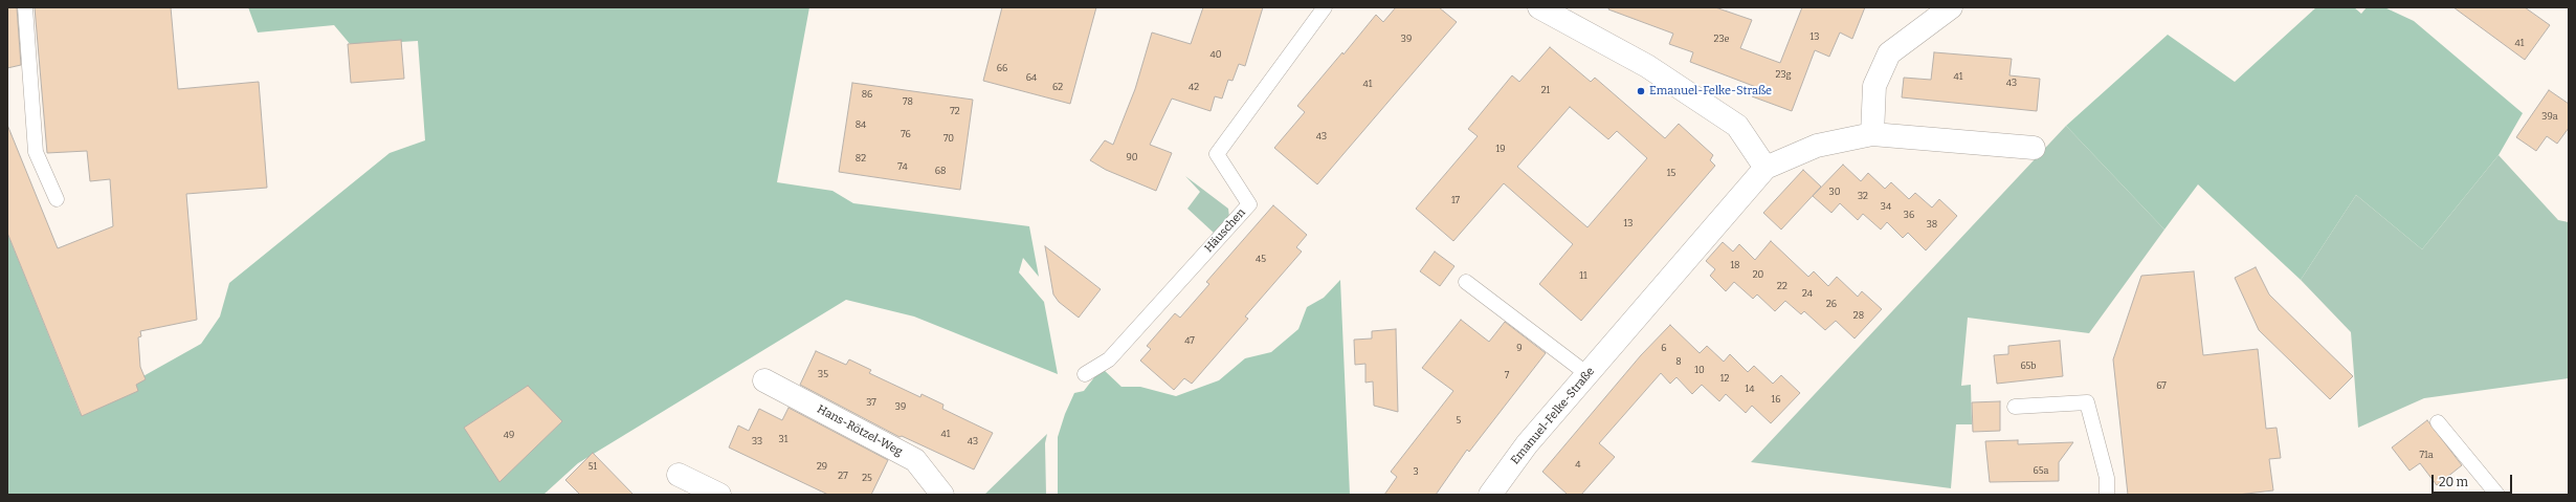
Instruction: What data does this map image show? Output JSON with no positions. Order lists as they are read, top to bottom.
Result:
{
  "streets": {
    "street": ["Emanuel-Felke-Straße", "Hans-Rötzel-Weg"],
    "lane": ["Häuschen"]
  },
  "places": ["Emanuel-Felke-Straße"],
  "house_numbers": [
    "13",
    "39",
    "23e",
    "41",
    "40",
    "66",
    "23g",
    "41",
    "64",
    "43",
    "41",
    "62",
    "42",
    "21",
    "86",
    "78",
    "72",
    "39a",
    "84",
    "76",
    "43",
    "70",
    "19",
    "90",
    "82",
    "74",
    "68",
    "15",
    "30",
    "32",
    "17",
    "34",
    "36",
    "13",
    "38",
    "45",
    "18",
    "20",
    "11",
    "22",
    "24",
    "26",
    "28",
    "47",
    "9",
    "6",
    "8",
    "65b",
    "10",
    "35",
    "7",
    "12",
    "67",
    "14",
    "16",
    "37",
    "39",
    "5",
    "41",
    "49",
    "31",
    "33",
    "43",
    "71a",
    "4",
    "51",
    "29",
    "65a",
    "3",
    "27",
    "25"
  ],
  "scale_bar": "20 m"
}
